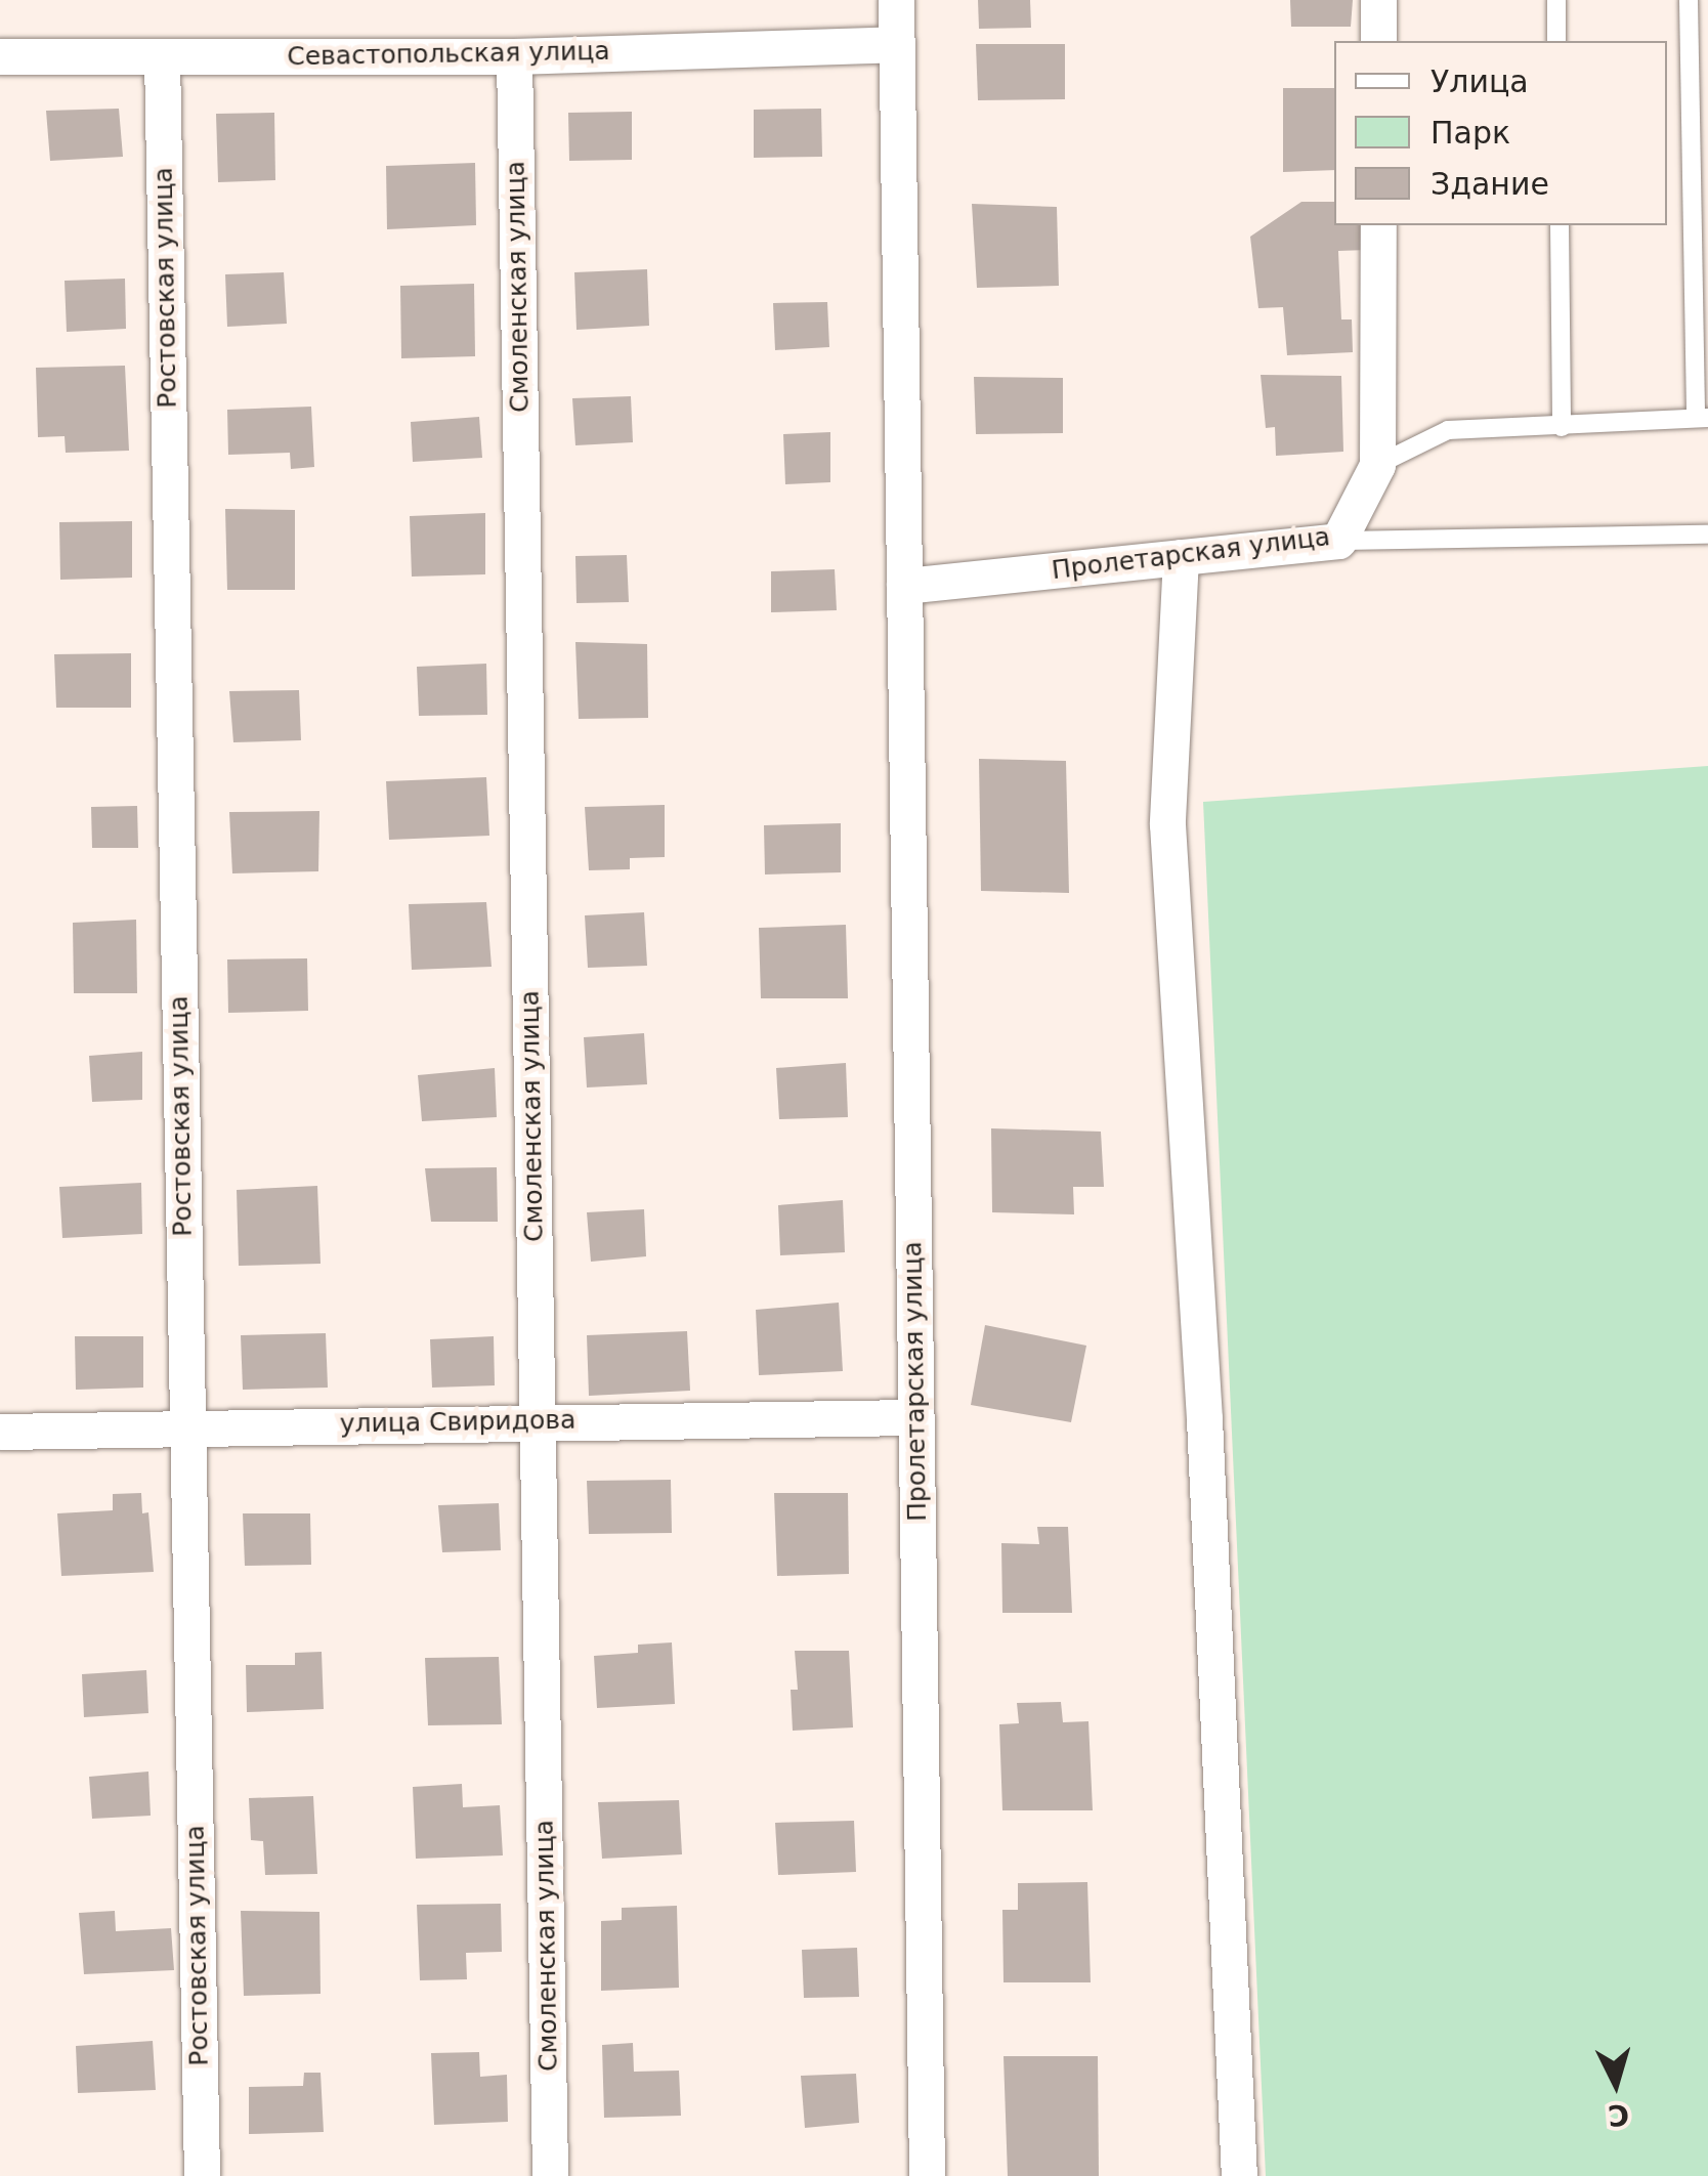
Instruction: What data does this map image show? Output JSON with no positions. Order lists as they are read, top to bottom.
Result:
{
  "streets": {
    "street": [
      "Севастопольская улица",
      "Смоленская улица",
      "Ростовская улица",
      "Пролетарская улица",
      "улица Свиридова"
    ]
  },
  "crossings": [
    ["Севастопольская улица", "Смоленская улица"],
    ["Севастопольская улица", "Ростовская улица"],
    ["Севастопольская улица", "Пролетарская улица"],
    ["Смоленская улица", "улица Свиридова"],
    ["Ростовская улица", "улица Свиридова"],
    ["Пролетарская улица", "улица Свиридова"]
  ],
  "legend": ["Улица", "Парк", "Здание"],
  "north": "bottom"
}
